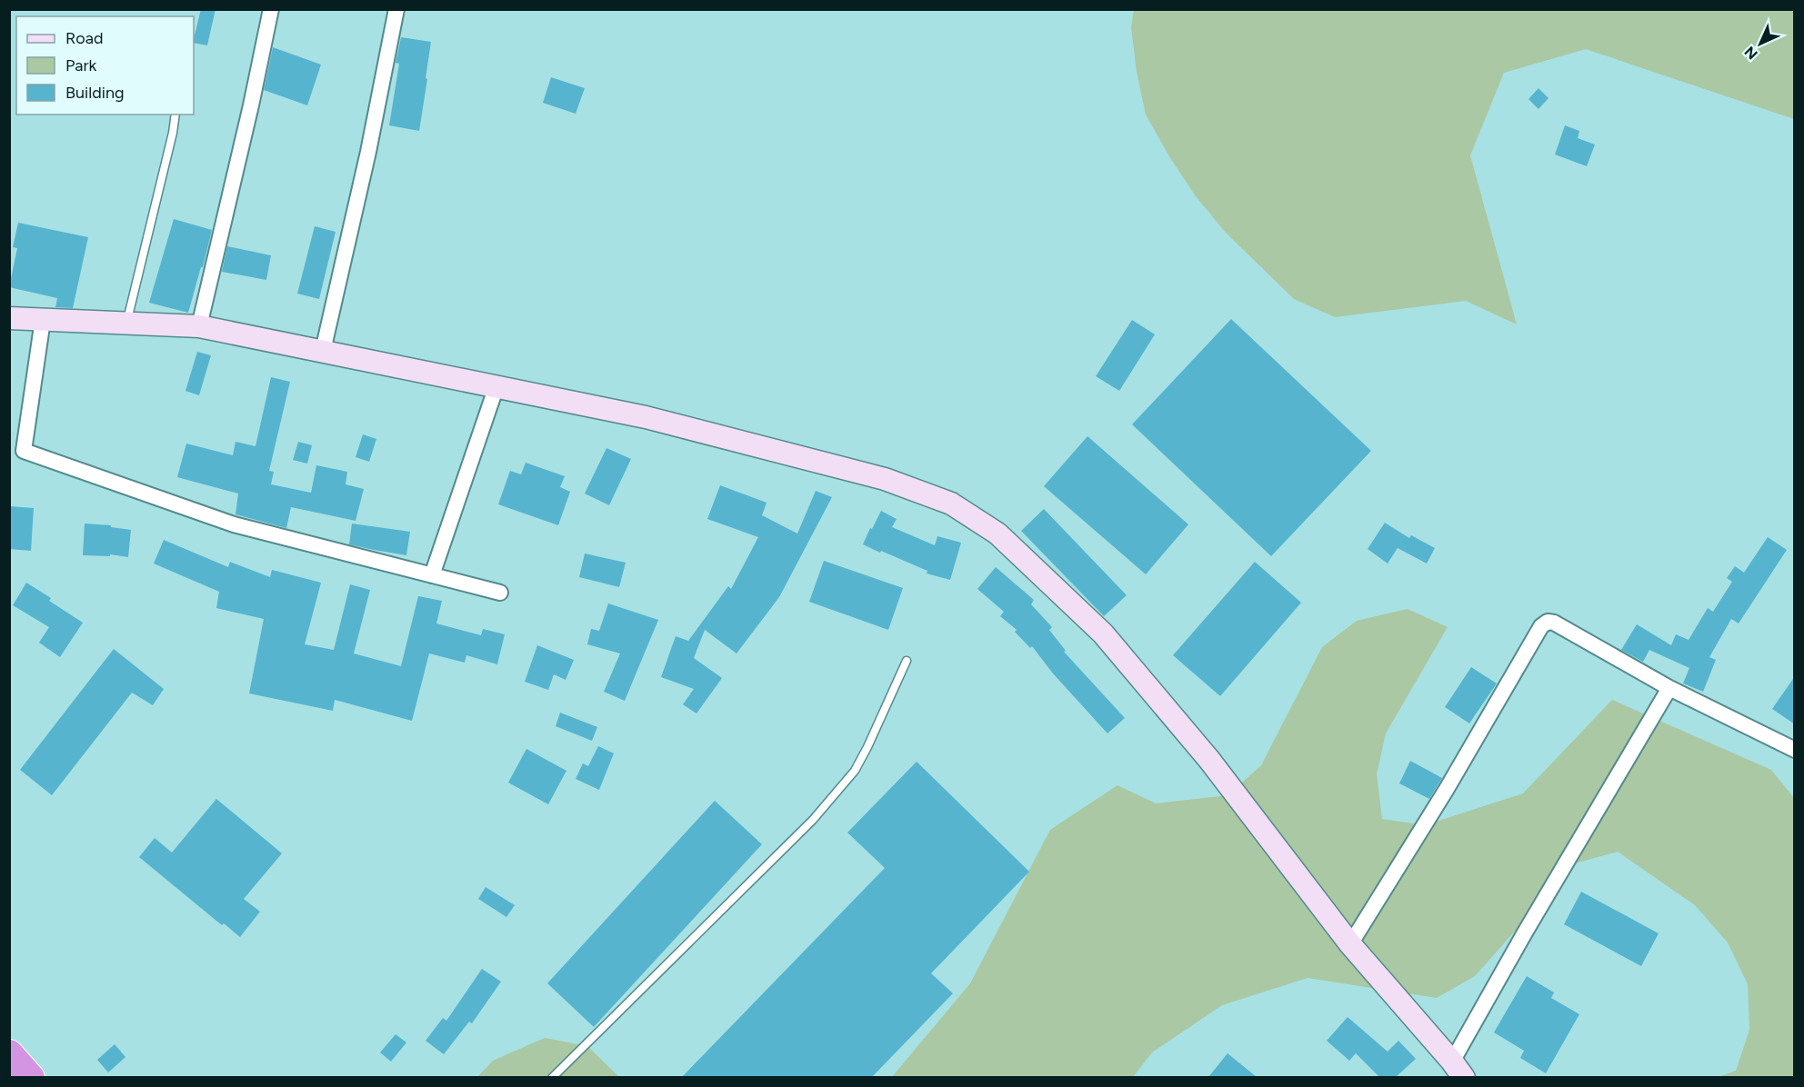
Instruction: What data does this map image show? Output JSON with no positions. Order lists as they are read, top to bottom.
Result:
{
  "legend": ["Road", "Park", "Building"],
  "north": "bottom left"
}
